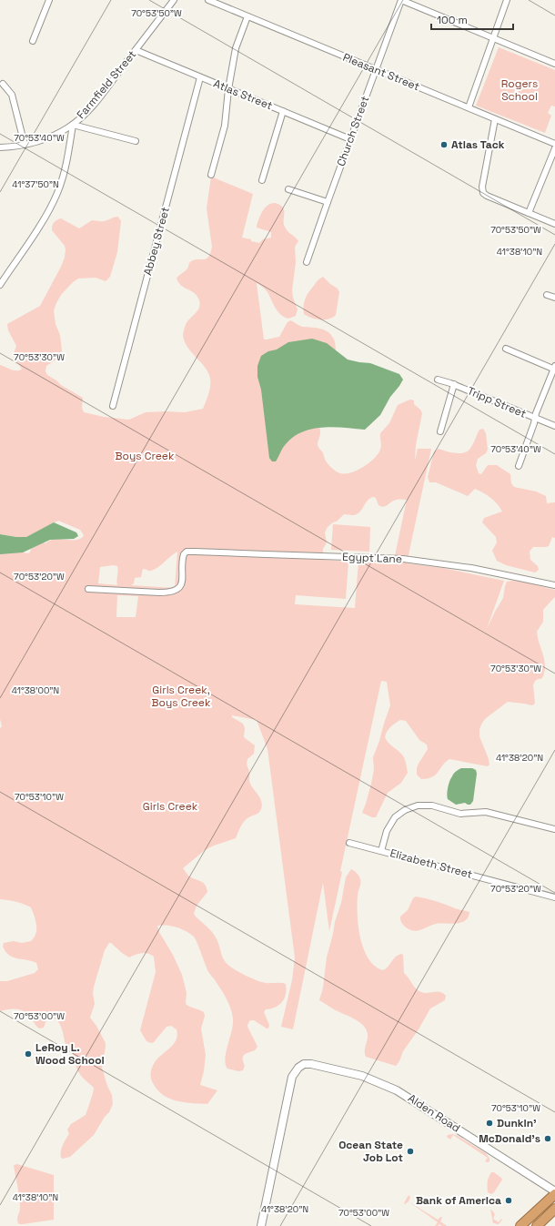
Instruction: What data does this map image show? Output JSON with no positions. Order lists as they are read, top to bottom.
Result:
{
  "streets": {
    "street": [
      "Pleasant Street",
      "Farmfield Street",
      "Atlas Street",
      "Church Street",
      "Abbey Street",
      "Tripp Street",
      "Egypt Lane",
      "Elizabeth Street",
      "Alden Road"
    ]
  },
  "crossings": [
    ["Pleasant Street", "Church Street"],
    ["Farmfield Street", "Atlas Street"],
    ["Atlas Street", "Church Street"],
    ["Atlas Street", "Abbey Street"]
  ],
  "parks": [
    "Rogers School",
    "Boys Creek",
    "Girls Creek, Boys Creek",
    "Girls Creek"
  ],
  "places": [
    "Atlas Tack",
    "LeRoy L. Wood School",
    "Dunkin'",
    "McDonald's",
    "Ocean State Job Lot",
    "Bank of America"
  ],
  "scale_bar": "100 m",
  "coordinates": [
    "70°53'50\"W",
    "70°53'40\"W",
    "41°37'50\"N",
    "41°38'10\"N",
    "70°53'30\"W",
    "70°53'20\"W",
    "41°38'00\"N",
    "41°38'20\"N",
    "70°53'10\"W",
    "70°53'00\"W"
  ]
}
